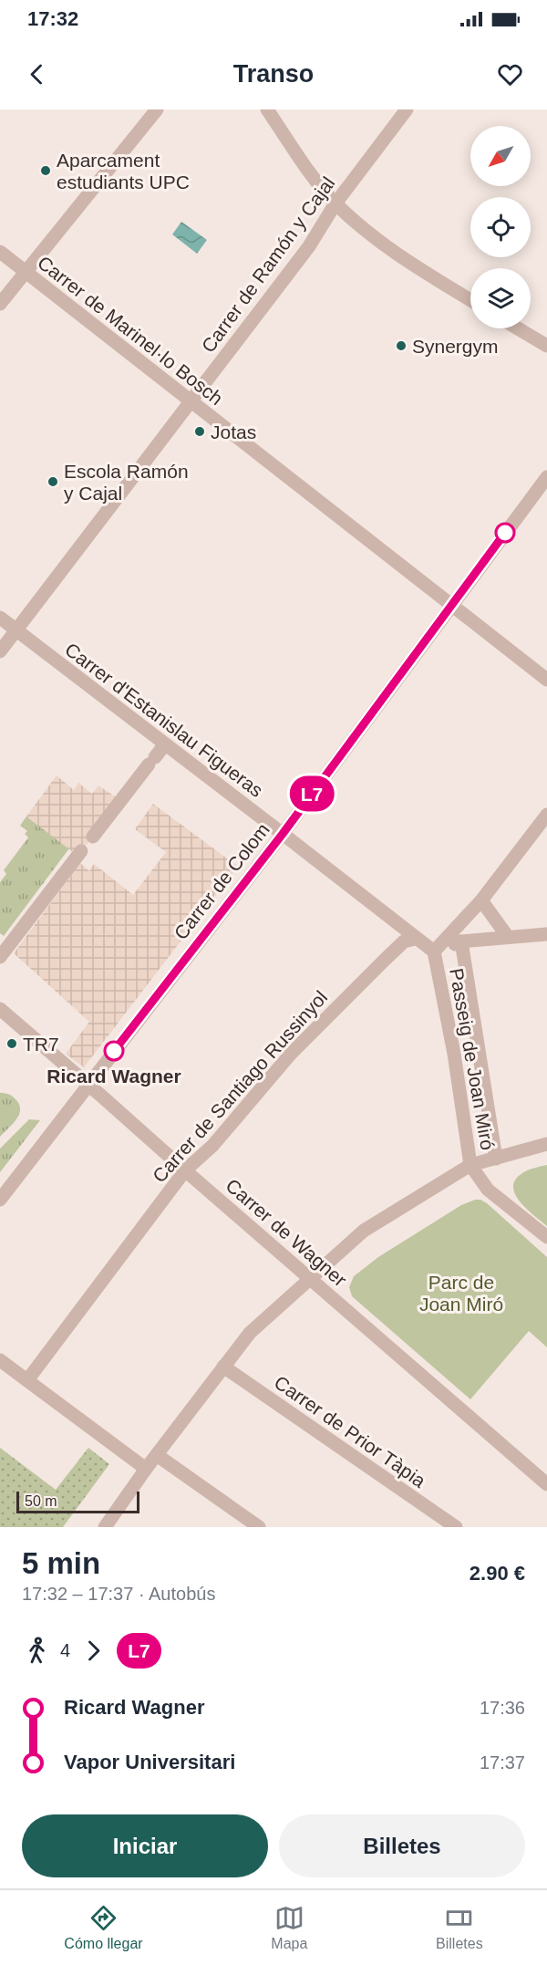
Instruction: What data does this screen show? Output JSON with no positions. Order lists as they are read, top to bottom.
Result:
{
  "streets": {
    "street": [
      "Carrer de Ramón y Cajal",
      "Carrer de Marinel·lo Bosch",
      "Carrer d'Estanislau Figueras",
      "Carrer de Colom",
      "Passeig de Joan Miró",
      "Carrer de Santiago Russinyol",
      "Carrer de Wagner",
      "Carrer de Prior Tàpia"
    ]
  },
  "crossings": [
    ["Carrer de Ramón y Cajal", "Carrer de Marinel·lo Bosch"],
    ["Carrer de Ramón y Cajal", "Carrer d'Estanislau Figueras"],
    ["Carrer de Marinel·lo Bosch", "Carrer de Colom"],
    ["Carrer d'Estanislau Figueras", "Carrer de Colom"],
    ["Carrer d'Estanislau Figueras", "Passeig de Joan Miró"],
    ["Carrer d'Estanislau Figueras", "Carrer de Santiago Russinyol"],
    ["Carrer de Colom", "Carrer de Wagner"],
    ["Carrer de Santiago Russinyol", "Carrer de Wagner"]
  ],
  "parks": ["Parc de Joan Miró"],
  "places": [
    "Aparcament estudiants UPC",
    "Synergym",
    "Jotas",
    "Escola Ramón y Cajal",
    "TR7",
    "Ricard Wagner"
  ],
  "lines": ["bus line L7"],
  "scale_bar": "50 m",
  "north": "bottom left",
  "page": {
    "status": "17:32",
    "header": "Transo",
    "on_map": "L7",
    "scale": "50 m",
    "heading": ["5 min", "17:32 – 17:37 · Autobús", "2.90 €"],
    "legs": ["4", "L7"],
    "list": [
      {
        "name": "Ricard Wagner",
        "value": "17:36"
      },
      {
        "name": "Vapor Universitari",
        "value": "17:37"
      }
    ],
    "buttons": ["Iniciar", "Billetes"],
    "tabs": ["Cómo llegar", "Mapa", "Billetes"]
  }
}
